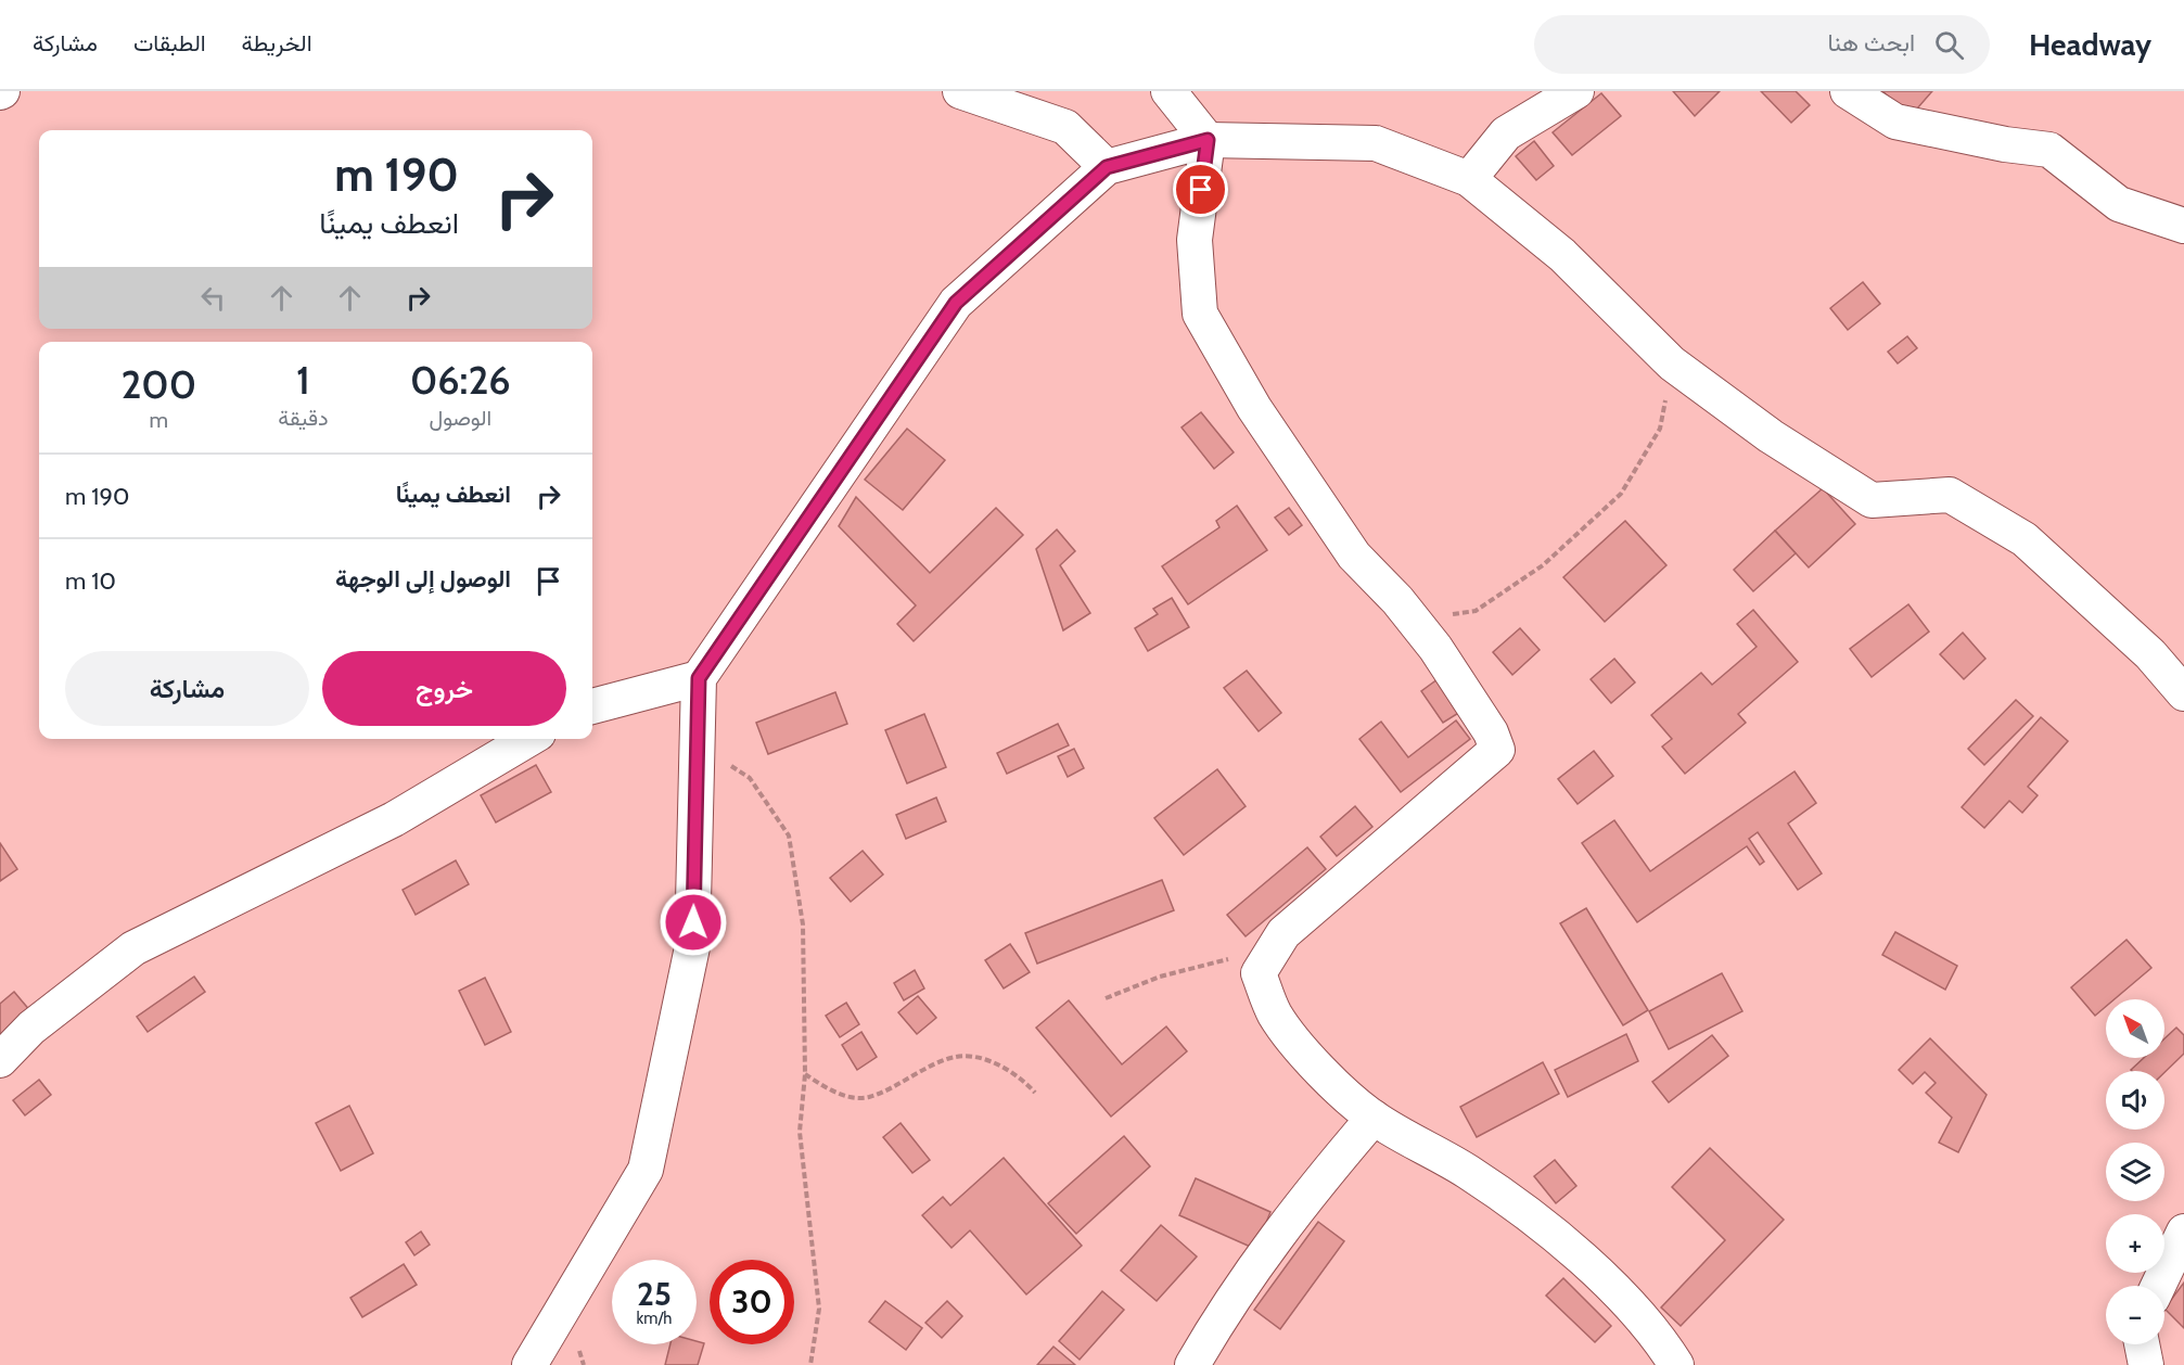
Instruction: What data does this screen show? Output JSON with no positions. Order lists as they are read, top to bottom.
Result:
{
  "north": "top left",
  "page": {
    "header": "Headway",
    "search": "ابحث هنا",
    "nav": ["الخريطة", "الطبقات", "مشاركة"],
    "turn": ["190 m", "انعطف يمينًا"],
    "eta": [
      "06:26",
      "الوصول",
      "1",
      "دقيقة",
      "200",
      "m"
    ],
    "list": [
      {
        "name": "انعطف يمينًا",
        "value": "190 m"
      },
      {
        "name": "الوصول إلى الوجهة",
        "value": "10 m"
      }
    ],
    "buttons": ["خروج", "مشاركة"],
    "map_buttons": ["+", "−"],
    "speed": "25 km/h",
    "limit": "30"
  }
}
